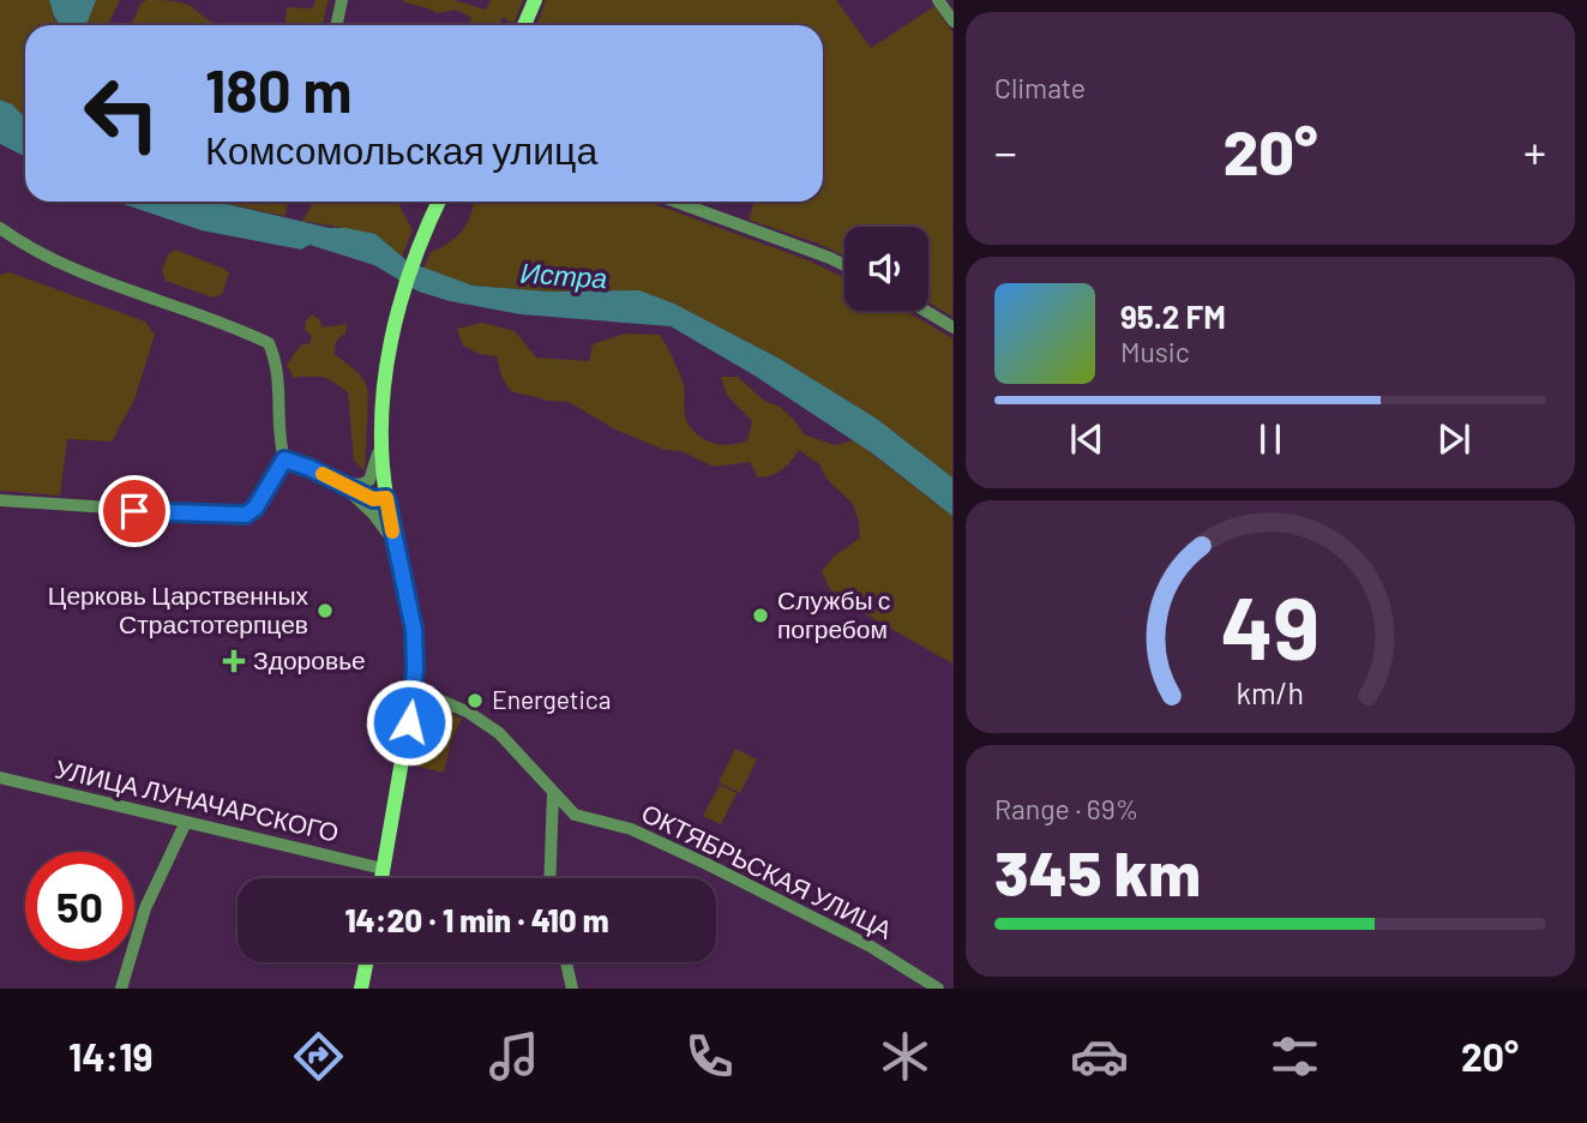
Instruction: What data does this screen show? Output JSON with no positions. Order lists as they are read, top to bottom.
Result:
{
  "streets": {
    "street": ["УЛИЦА ЛУНАЧАРСКОГО", "ОКТЯБРЬСКАЯ УЛИЦА"]
  },
  "water": ["Истра"],
  "places": {
    "other": ["Церковь Царственных Страстотерпцев", "Службы с погребом", "Energetica"],
    "health": ["Здоровье"]
  },
  "page": {
    "tile": [
      "Climate",
      ["Range · 69%", "345 km"]
    ],
    "turn": ["180 m", "Комсомольская улица"],
    "heat": ["−", "20°", "+"],
    "song": ["95.2 FM", "Music"],
    "limit": "50",
    "trip": "14:20 · 1 min · 410 m",
    "tabs": ["14:19", "20°"],
    "gauge": ["49", "km/h"]
  }
}
